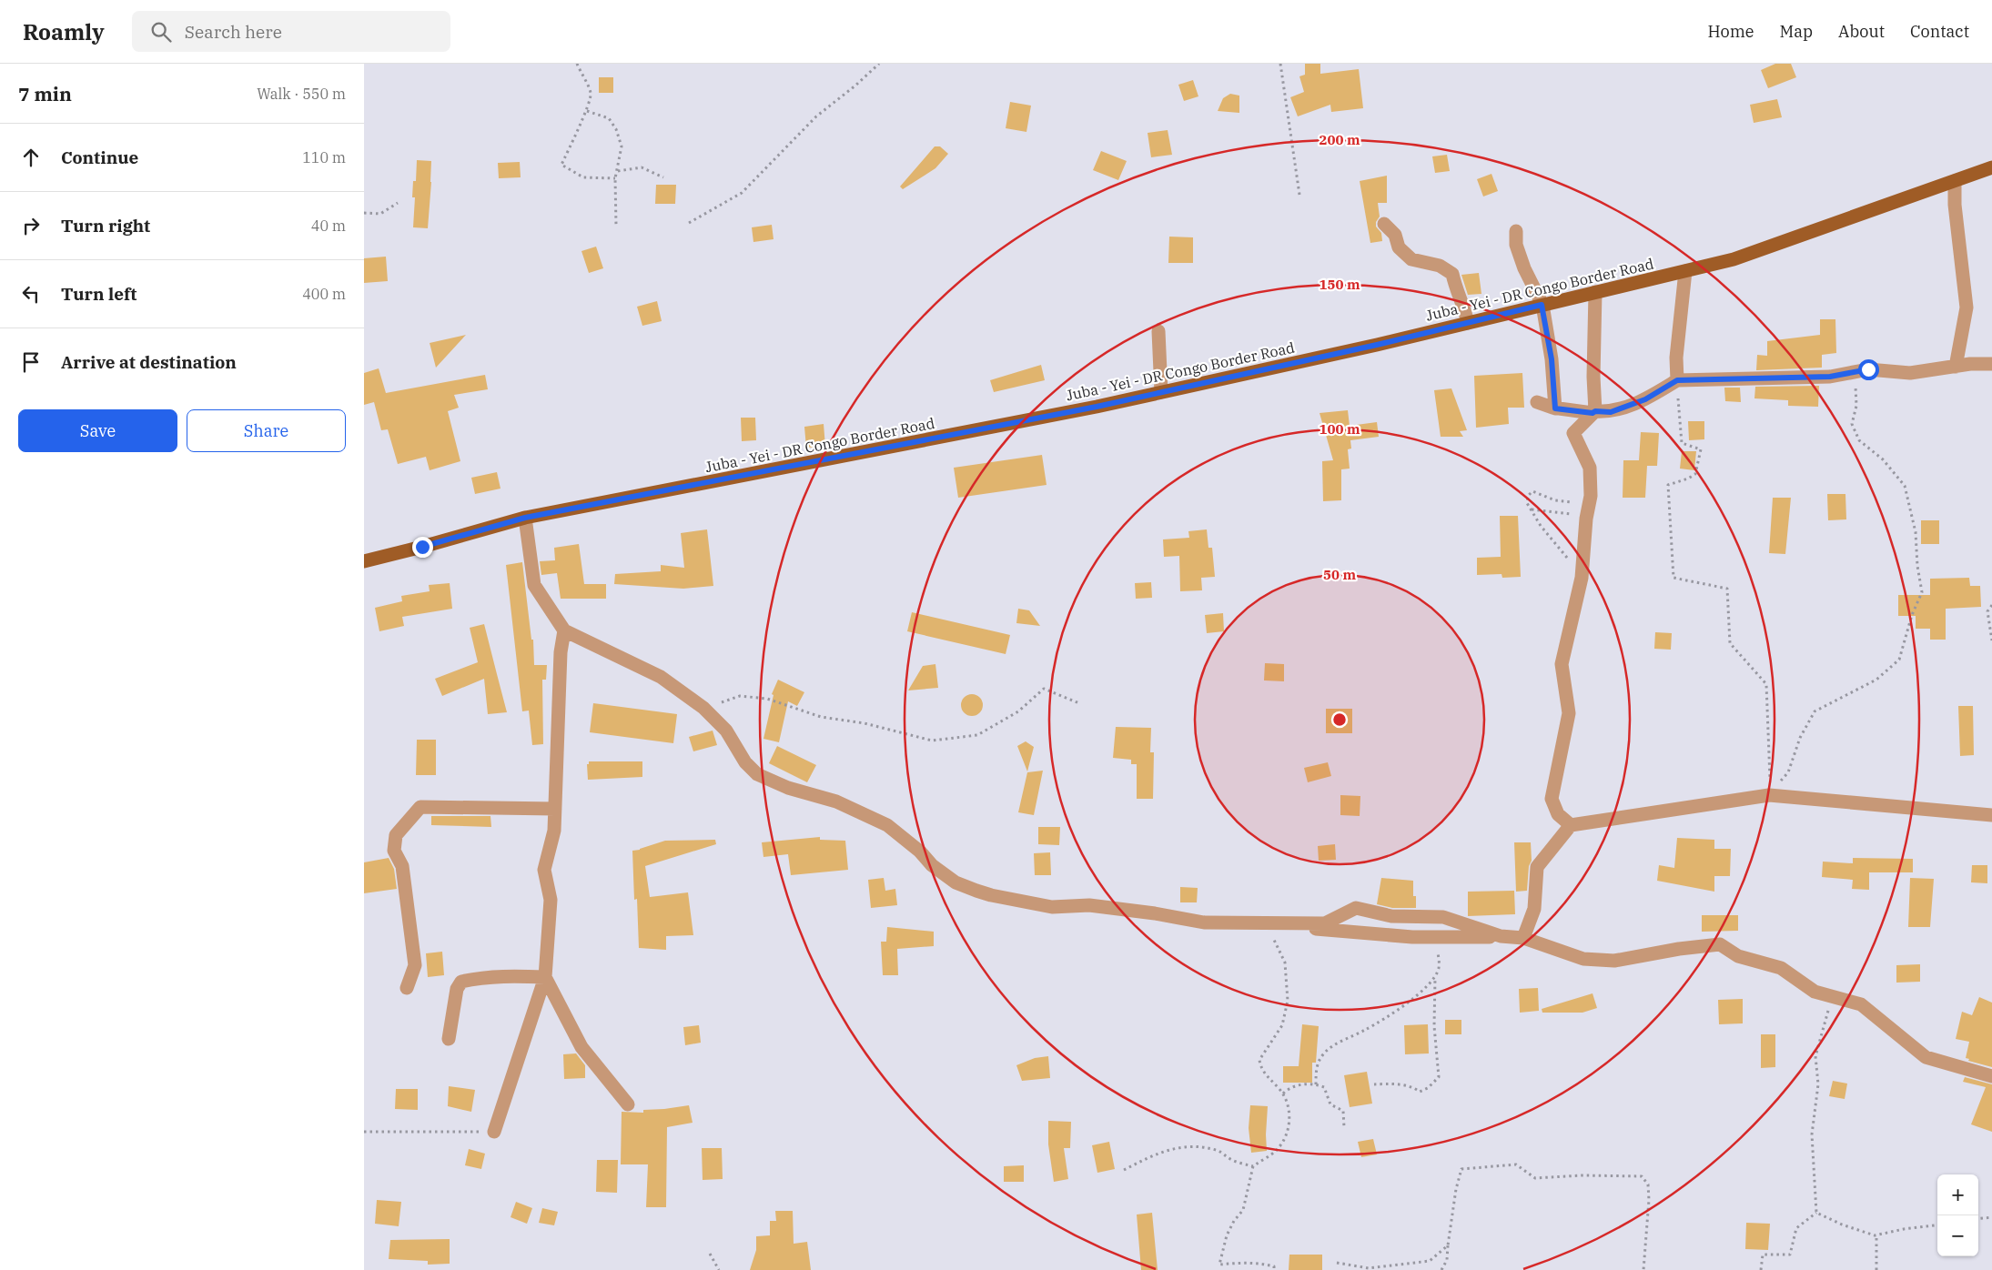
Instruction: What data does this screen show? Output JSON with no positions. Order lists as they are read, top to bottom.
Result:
{
  "streets": {
    "main road": ["Juba - Yei - DR Congo Border Road"]
  },
  "page": {
    "header": "Roamly",
    "search": "Search here",
    "nav": [
      "Home",
      "Map",
      "About",
      "Contact"
    ],
    "heading": ["7 min", "Walk · 550 m"],
    "list": [
      ["Continue", "110 m"],
      ["Turn right", "40 m"],
      ["Turn left", "400 m"],
      "Arrive at destination"
    ],
    "buttons": ["Save", "Share"],
    "map_buttons": ["+", "−"]
  },
  "rings": [
    "200 m",
    "150 m",
    "100 m",
    "50 m"
  ]
}
